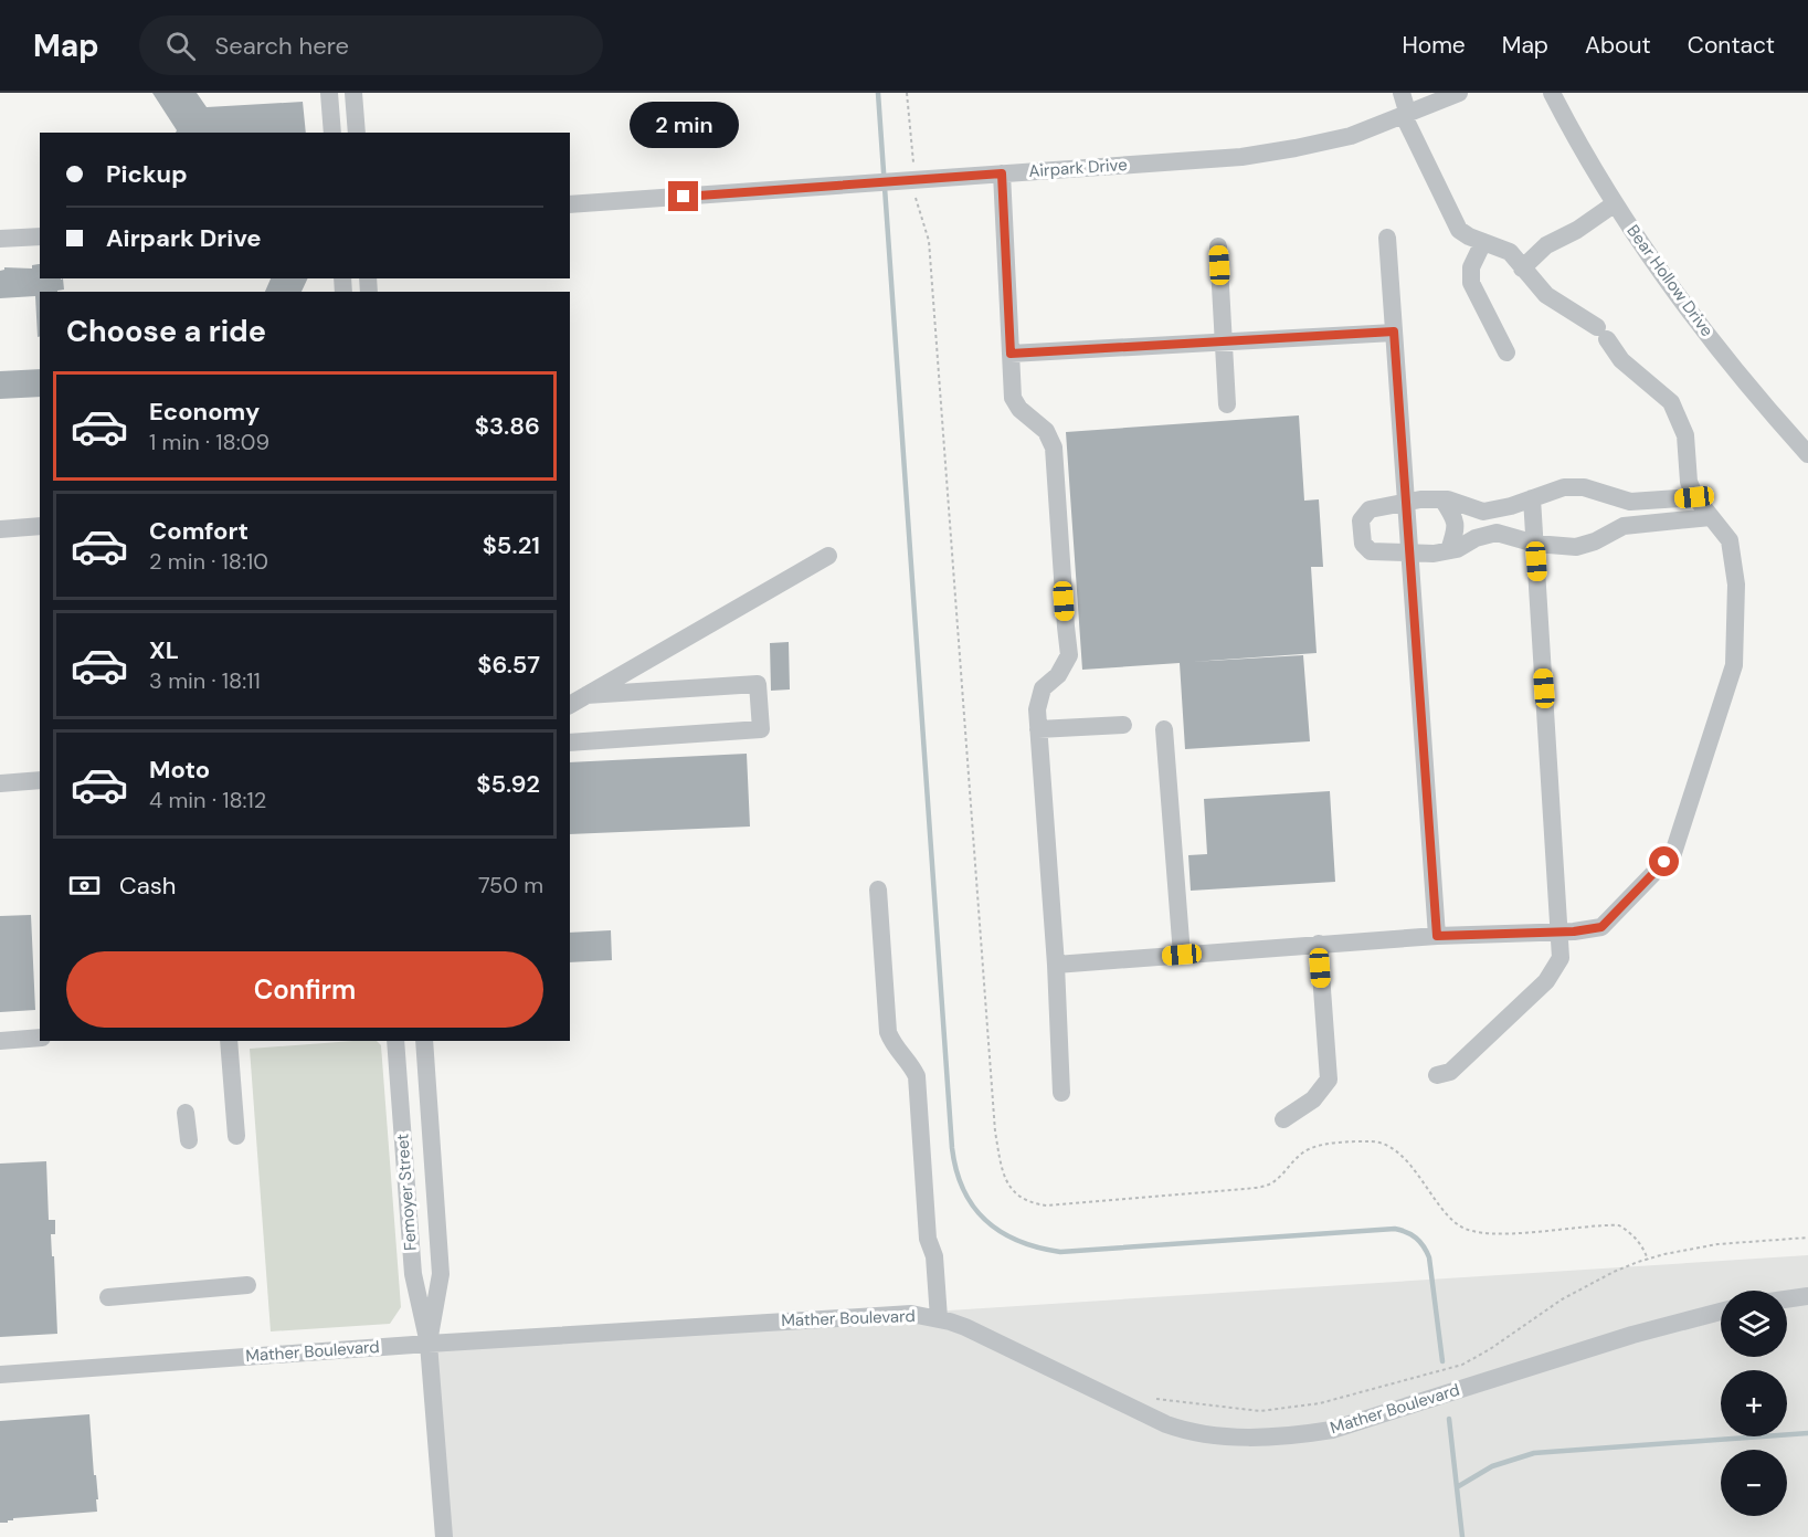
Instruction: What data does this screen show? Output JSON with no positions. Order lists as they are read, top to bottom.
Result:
{
  "streets": {
    "street": [
      "Airpark Drive",
      "Bear Hollow Drive",
      "Femoyer Street",
      "Mather Boulevard"
    ]
  },
  "crossings": [
    ["Femoyer Street", "Mather Boulevard"]
  ],
  "page": {
    "header": "Map",
    "search": "Search here",
    "nav": [
      "Home",
      "Map",
      "About",
      "Contact"
    ],
    "bubble": "2 min",
    "banner": ["Pickup", "Airpark Drive"],
    "heading": "Choose a ride",
    "list": [
      {
        "name": "Economy",
        "note": "1 min · 18:09",
        "value": "$3.86"
      },
      {
        "name": "Comfort",
        "note": "2 min · 18:10",
        "value": "$5.21"
      },
      {
        "name": "XL",
        "note": "3 min · 18:11",
        "value": "$6.57"
      },
      {
        "name": "Moto",
        "note": "4 min · 18:12",
        "value": "$5.92"
      }
    ],
    "pay": ["Cash", "750 m"],
    "buttons": "Confirm",
    "map_buttons": ["+", "−"]
  }
}
